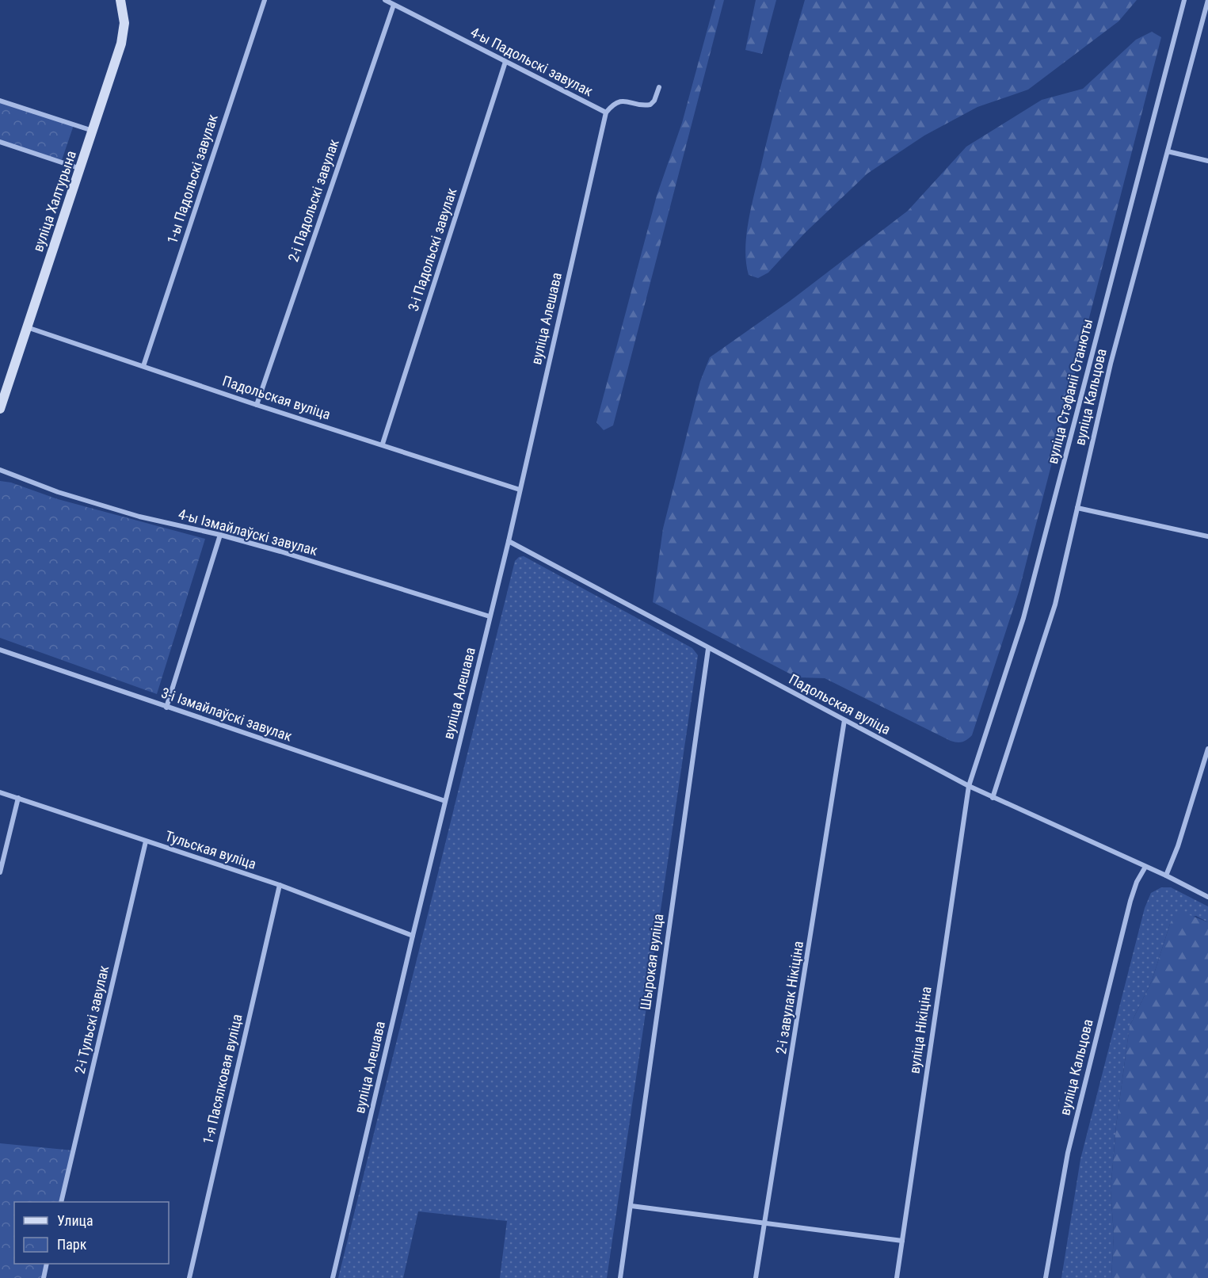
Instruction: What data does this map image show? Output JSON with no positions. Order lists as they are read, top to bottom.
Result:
{
  "streets": {
    "street": [
      "4-ы Падольскі завулак",
      "1-ы Падольскі завулак",
      "2-і Падольскі завулак",
      "вуліца Халтурына",
      "3-і Падольскі завулак",
      "вуліца Алешава",
      "вуліца Стэфаніі Станюты",
      "вуліца Кальцова",
      "Падольская вуліца",
      "4-ы Ізмайлаўскі завулак",
      "3-і Ізмайлаўскі завулак",
      "Тульская вуліца",
      "Шырокая вуліца",
      "2-і завулак Нікіціна",
      "2-і Тульскі завулак",
      "вуліца Нікіціна",
      "1-я Пасялковая вуліца"
    ]
  },
  "crossings": [
    ["4-ы Падольскі завулак", "2-і Падольскі завулак"],
    ["4-ы Падольскі завулак", "3-і Падольскі завулак"],
    ["4-ы Падольскі завулак", "вуліца Алешава"],
    ["1-ы Падольскі завулак", "Падольская вуліца"],
    ["2-і Падольскі завулак", "Падольская вуліца"],
    ["вуліца Халтурына", "Падольская вуліца"],
    ["3-і Падольскі завулак", "Падольская вуліца"],
    ["вуліца Алешава", "Падольская вуліца"],
    ["вуліца Алешава", "4-ы Ізмайлаўскі завулак"],
    ["вуліца Алешава", "3-і Ізмайлаўскі завулак"],
    ["вуліца Алешава", "Тульская вуліца"],
    ["вуліца Стэфаніі Станюты", "Падольская вуліца"],
    ["вуліца Стэфаніі Станюты", "вуліца Нікіціна"],
    ["вуліца Кальцова", "Падольская вуліца"],
    ["Падольская вуліца", "Шырокая вуліца"],
    ["Падольская вуліца", "2-і завулак Нікіціна"],
    ["Падольская вуліца", "вуліца Нікіціна"],
    ["Тульская вуліца", "2-і Тульскі завулак"],
    ["Тульская вуліца", "1-я Пасялковая вуліца"]
  ],
  "legend": ["Улица", "Парк"]
}
